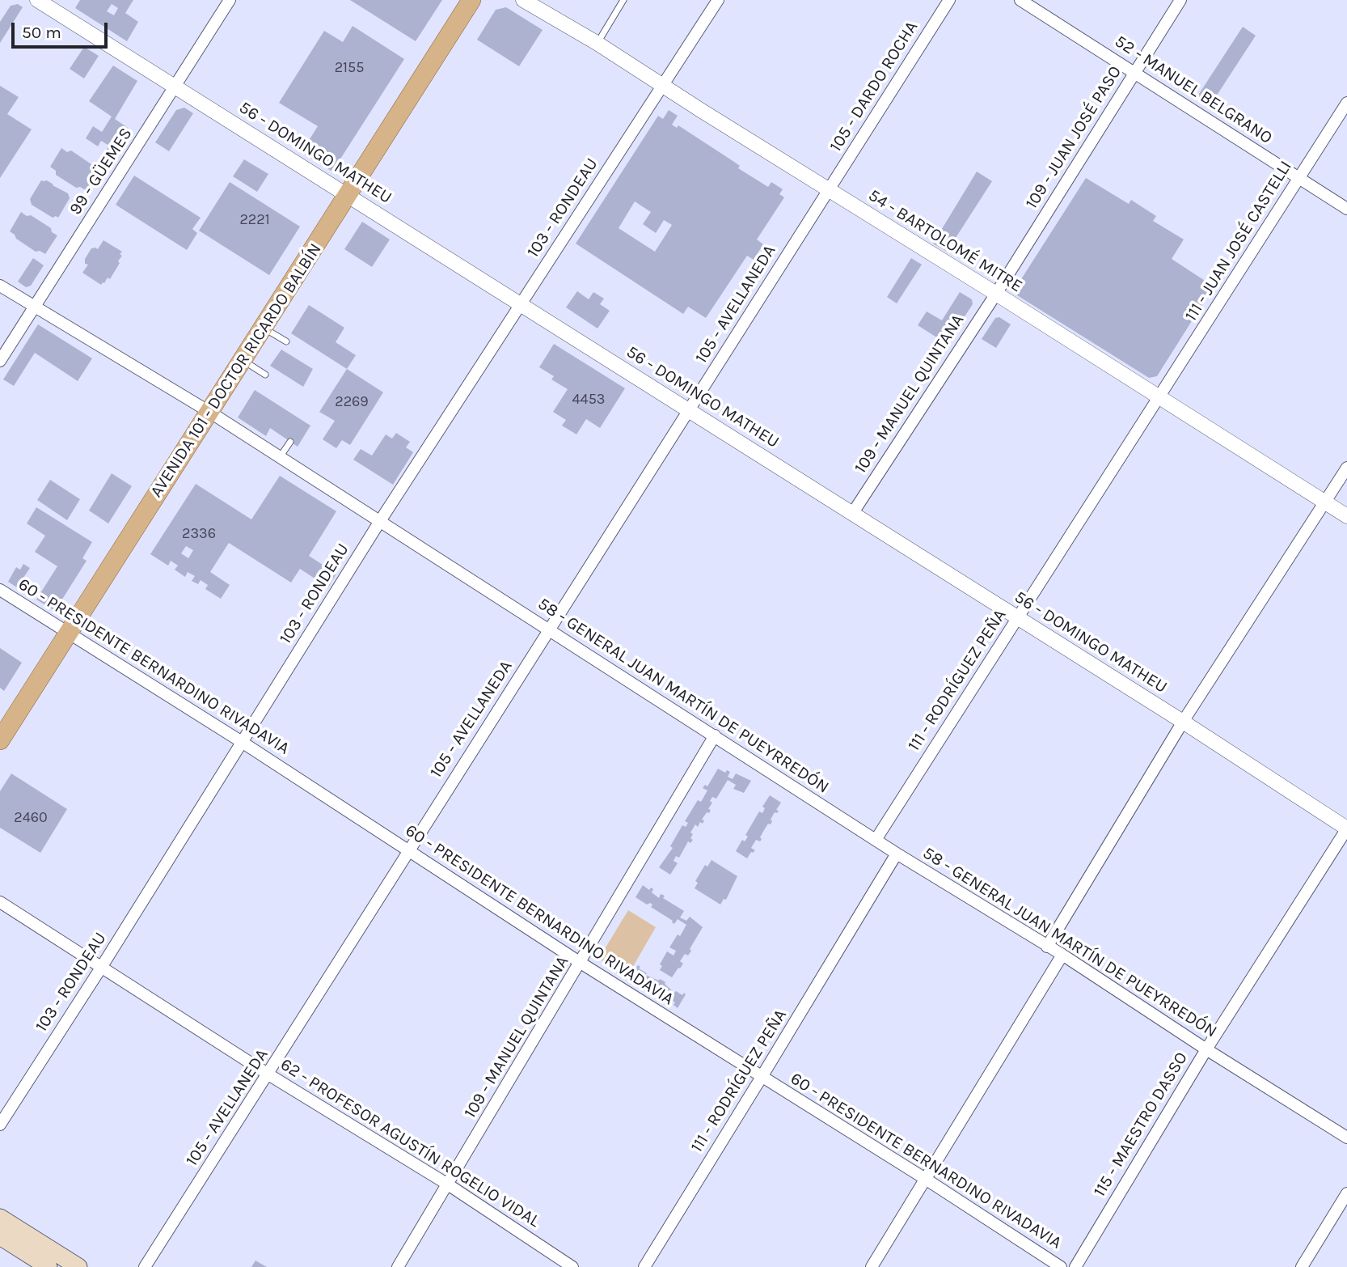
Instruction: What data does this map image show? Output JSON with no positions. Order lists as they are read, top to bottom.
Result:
{
  "streets": {
    "main road": ["AVENIDA 101 - DOCTOR RICARDO BALBÍN"],
    "street": [
      "105 - DARDO ROCHA",
      "52 - MANUEL BELGRANO",
      "109 - JUAN JOSÉ PASO",
      "56 - DOMINGO MATHEU",
      "99 - GÜEMES",
      "103 - RONDEAU",
      "54 - BARTOLOMÉ MITRE",
      "111 - JUAN JOSÉ CASTELLI",
      "105 - AVELLANEDA",
      "109 - MANUEL QUINTANA",
      "60 - PRESIDENTE BERNARDINO RIVADAVIA",
      "111 - RODRÍGUEZ PEÑA",
      "58 - GENERAL JUAN MARTÍN DE PUEYRREDÓN",
      "115 - MAESTRO DASSO",
      "62 - PROFESOR AGUSTÍN ROGELIO VIDAL"
    ]
  },
  "crossings": [
    ["105 - DARDO ROCHA", "54 - BARTOLOMÉ MITRE"],
    ["105 - DARDO ROCHA", "105 - AVELLANEDA"],
    ["52 - MANUEL BELGRANO", "109 - JUAN JOSÉ PASO"],
    ["52 - MANUEL BELGRANO", "111 - JUAN JOSÉ CASTELLI"],
    ["109 - JUAN JOSÉ PASO", "54 - BARTOLOMÉ MITRE"],
    ["109 - JUAN JOSÉ PASO", "109 - MANUEL QUINTANA"],
    ["56 - DOMINGO MATHEU", "99 - GÜEMES"],
    ["56 - DOMINGO MATHEU", "103 - RONDEAU"],
    ["56 - DOMINGO MATHEU", "105 - AVELLANEDA"],
    ["56 - DOMINGO MATHEU", "AVENIDA 101 - DOCTOR RICARDO BALBÍN"],
    ["56 - DOMINGO MATHEU", "109 - MANUEL QUINTANA"],
    ["56 - DOMINGO MATHEU", "111 - RODRÍGUEZ PEÑA"],
    ["56 - DOMINGO MATHEU", "115 - MAESTRO DASSO"],
    ["99 - GÜEMES", "58 - GENERAL JUAN MARTÍN DE PUEYRREDÓN"],
    ["103 - RONDEAU", "54 - BARTOLOMÉ MITRE"],
    ["103 - RONDEAU", "60 - PRESIDENTE BERNARDINO RIVADAVIA"],
    ["103 - RONDEAU", "58 - GENERAL JUAN MARTÍN DE PUEYRREDÓN"],
    ["103 - RONDEAU", "62 - PROFESOR AGUSTÍN ROGELIO VIDAL"],
    ["54 - BARTOLOMÉ MITRE", "111 - JUAN JOSÉ CASTELLI"],
    ["54 - BARTOLOMÉ MITRE", "105 - AVELLANEDA"],
    ["54 - BARTOLOMÉ MITRE", "109 - MANUEL QUINTANA"],
    ["54 - BARTOLOMÉ MITRE", "111 - RODRÍGUEZ PEÑA"],
    ["111 - JUAN JOSÉ CASTELLI", "111 - RODRÍGUEZ PEÑA"],
    ["105 - AVELLANEDA", "60 - PRESIDENTE BERNARDINO RIVADAVIA"],
    ["105 - AVELLANEDA", "58 - GENERAL JUAN MARTÍN DE PUEYRREDÓN"],
    ["105 - AVELLANEDA", "62 - PROFESOR AGUSTÍN ROGELIO VIDAL"],
    ["AVENIDA 101 - DOCTOR RICARDO BALBÍN", "60 - PRESIDENTE BERNARDINO RIVADAVIA"],
    ["AVENIDA 101 - DOCTOR RICARDO BALBÍN", "58 - GENERAL JUAN MARTÍN DE PUEYRREDÓN"],
    ["109 - MANUEL QUINTANA", "60 - PRESIDENTE BERNARDINO RIVADAVIA"],
    ["109 - MANUEL QUINTANA", "58 - GENERAL JUAN MARTÍN DE PUEYRREDÓN"],
    ["109 - MANUEL QUINTANA", "62 - PROFESOR AGUSTÍN ROGELIO VIDAL"],
    ["60 - PRESIDENTE BERNARDINO RIVADAVIA", "111 - RODRÍGUEZ PEÑA"],
    ["111 - RODRÍGUEZ PEÑA", "58 - GENERAL JUAN MARTÍN DE PUEYRREDÓN"],
    ["58 - GENERAL JUAN MARTÍN DE PUEYRREDÓN", "115 - MAESTRO DASSO"]
  ],
  "house_numbers": [
    "2155",
    "2221",
    "4453",
    "2269",
    "2336",
    "2460"
  ],
  "scale_bar": "50 m"
}
